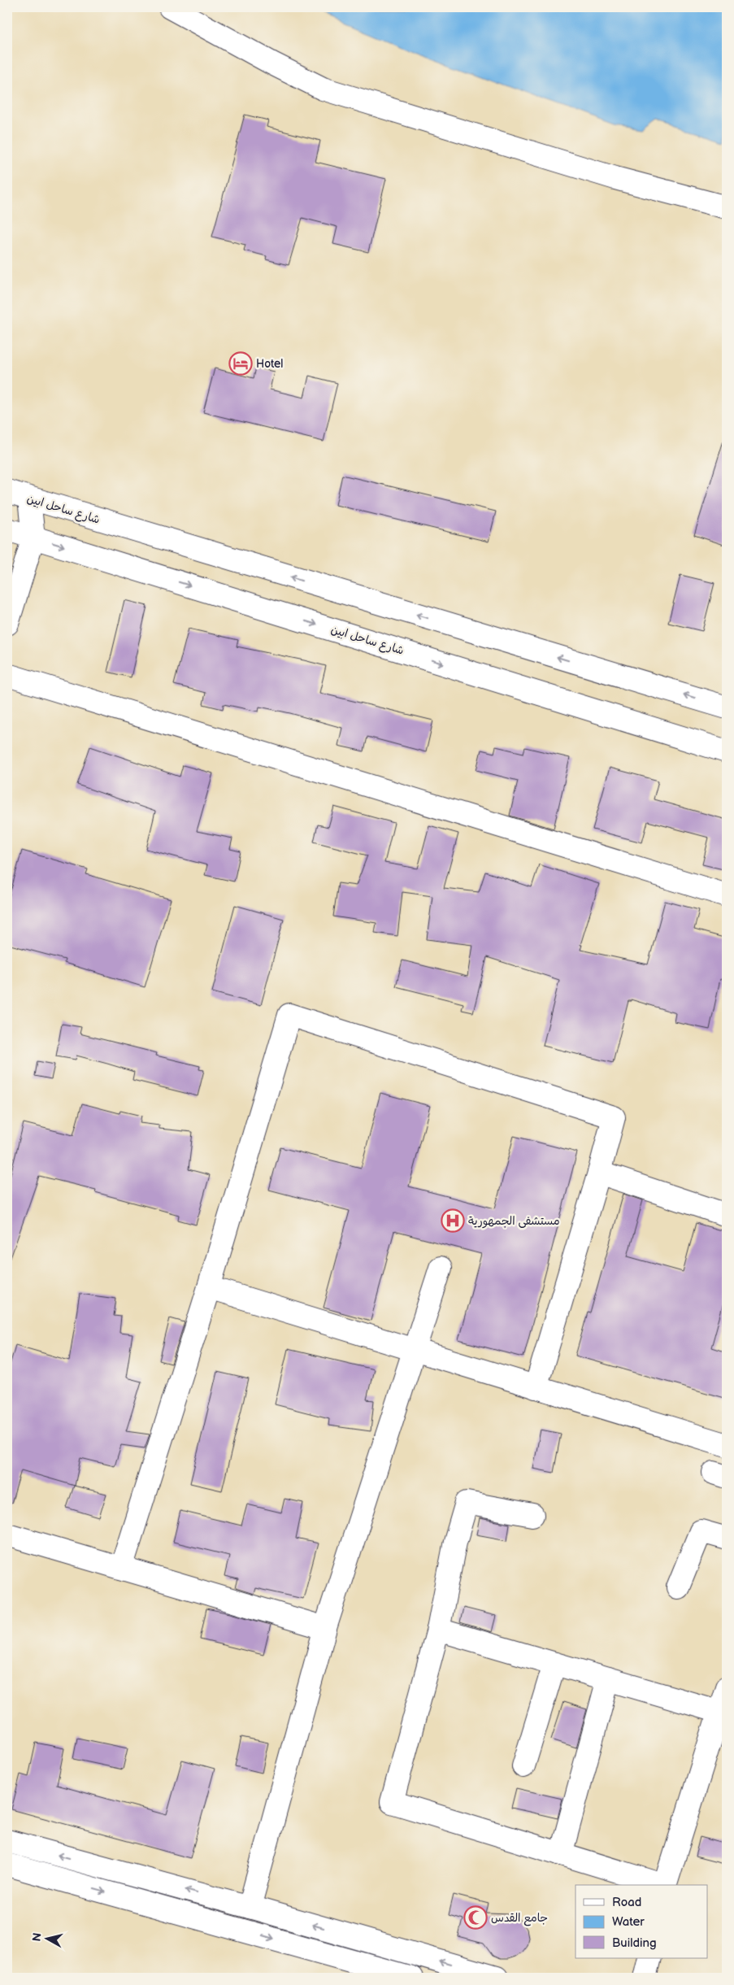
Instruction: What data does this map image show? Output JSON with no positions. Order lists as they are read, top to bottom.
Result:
{
  "streets": {
    "main road": ["شارع ساحل ابين"]
  },
  "places": {
    "hotel": ["Hotel"],
    "hospital": ["مستشفى الجمهورية"],
    "mosque": ["جامع القدس"]
  },
  "legend": ["Road", "Water", "Building"],
  "north": "left"
}
